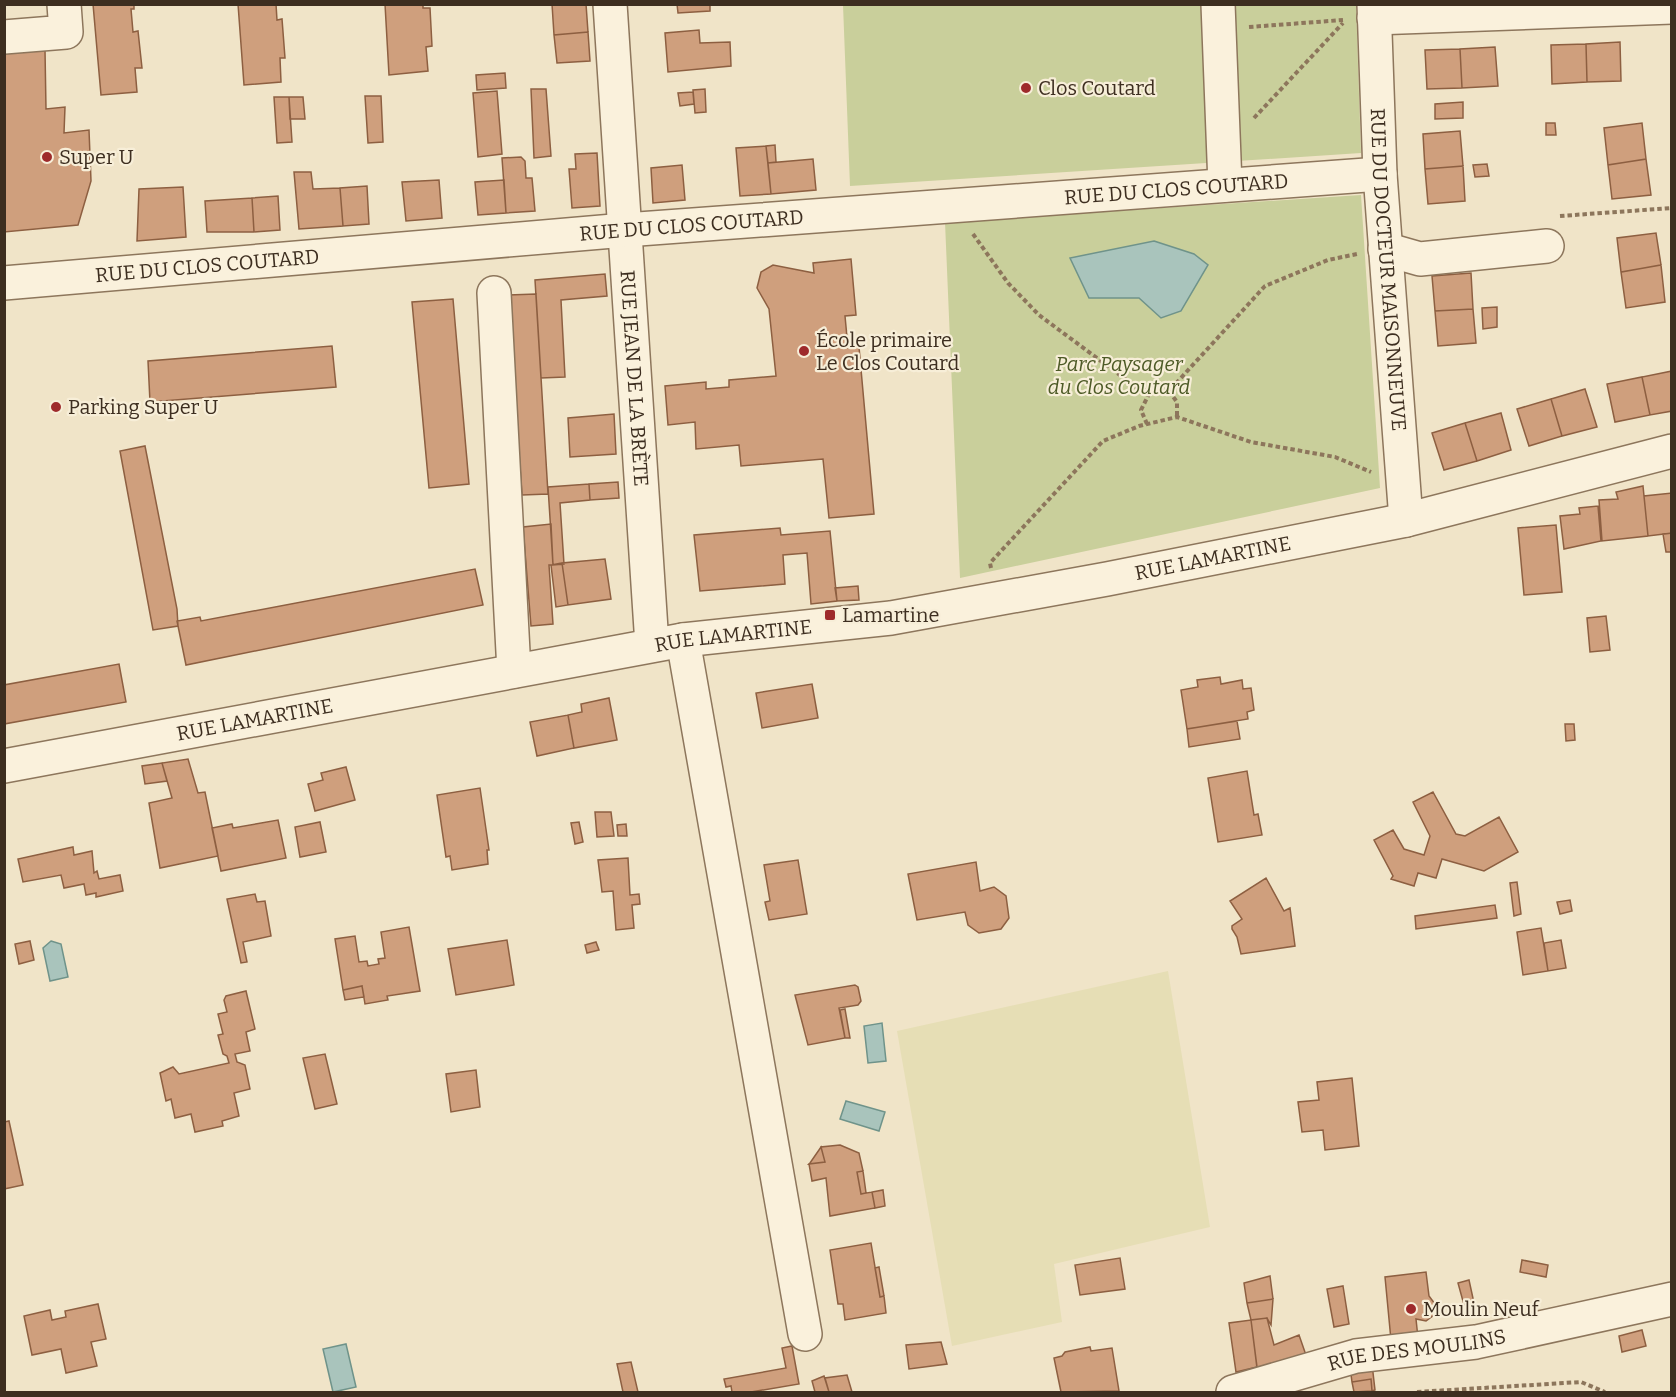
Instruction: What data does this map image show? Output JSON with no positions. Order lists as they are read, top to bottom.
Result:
{
  "streets": {
    "street": [
      "RUE DU CLOS COUTARD",
      "RUE DU DOCTEUR MAISONNEUVE",
      "RUE JEAN DE LA BRÈTE",
      "RUE LAMARTINE",
      "RUE DES MOULINS"
    ]
  },
  "crossings": [
    ["RUE DU CLOS COUTARD", "RUE DU DOCTEUR MAISONNEUVE"],
    ["RUE DU CLOS COUTARD", "RUE JEAN DE LA BRÈTE"],
    ["RUE DU DOCTEUR MAISONNEUVE", "RUE LAMARTINE"],
    ["RUE JEAN DE LA BRÈTE", "RUE LAMARTINE"]
  ],
  "parks": ["Parc Paysager du Clos Coutard"],
  "places": {
    "other": [
      "Clos Coutard",
      "Super U",
      "École primaire Le Clos Coutard",
      "Parking Super U",
      "Moulin Neuf"
    ],
    "transit": ["Lamartine"]
  }
}
